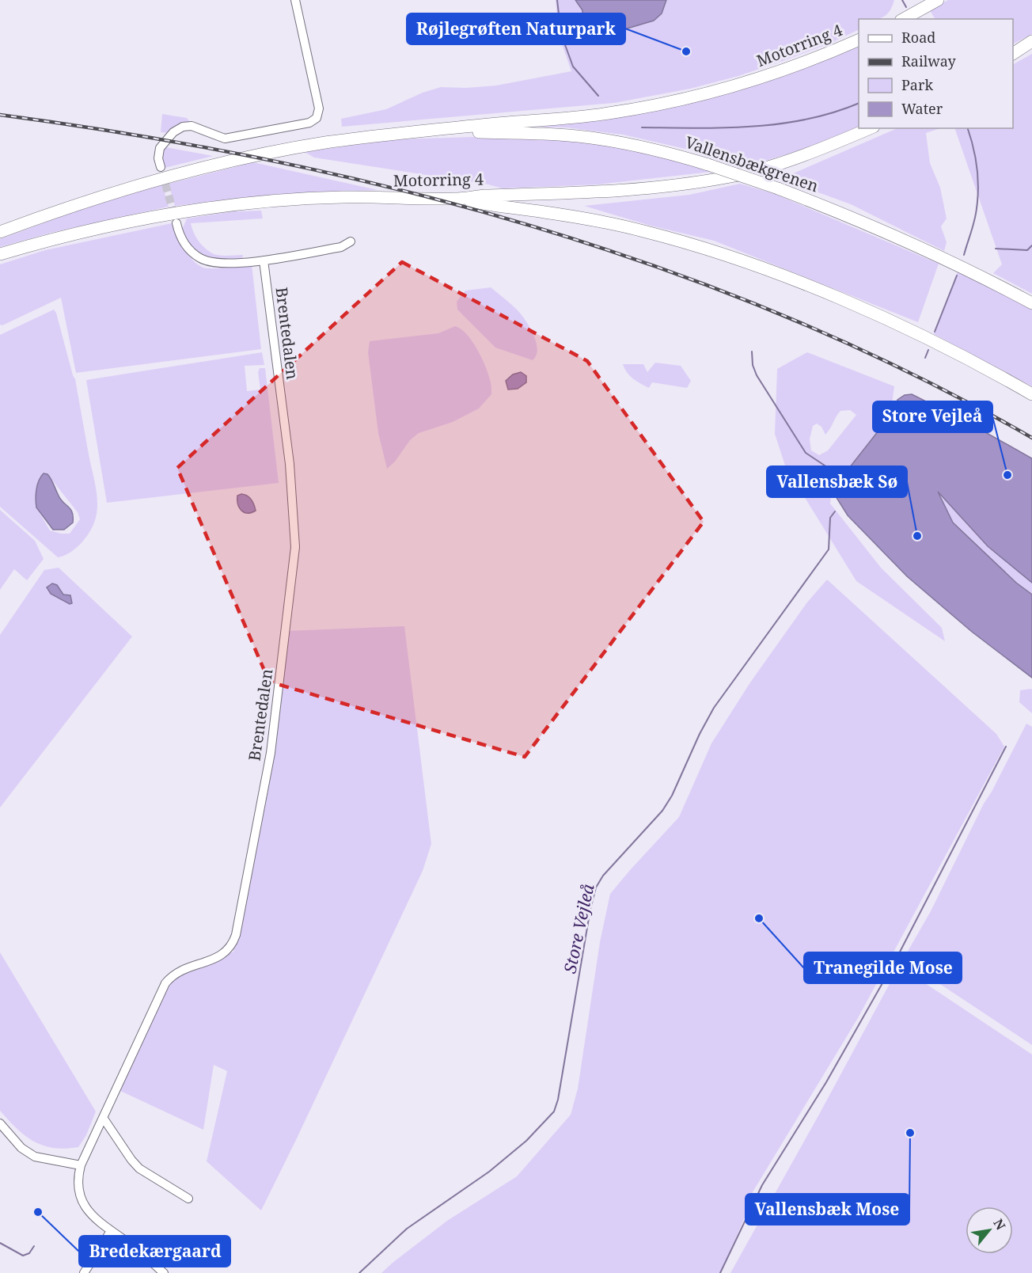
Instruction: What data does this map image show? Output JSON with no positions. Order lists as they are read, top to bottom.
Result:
{
  "streets": {
    "highway": ["Motorring 4", "Vallensbækgrenen"],
    "street": ["Brentedalen"]
  },
  "crossings": [
    ["Motorring 4", "Vallensbækgrenen"]
  ],
  "water": ["Store Vejleå"],
  "places": [
    "Røjlegrøften Naturpark",
    "Store Vejleå",
    "Vallensbæk Sø",
    "Tranegilde Mose",
    "Vallensbæk Mose",
    "Bredekærgaard"
  ],
  "legend": [
    "Road",
    "Railway",
    "Park",
    "Water"
  ],
  "north": "top right"
}
